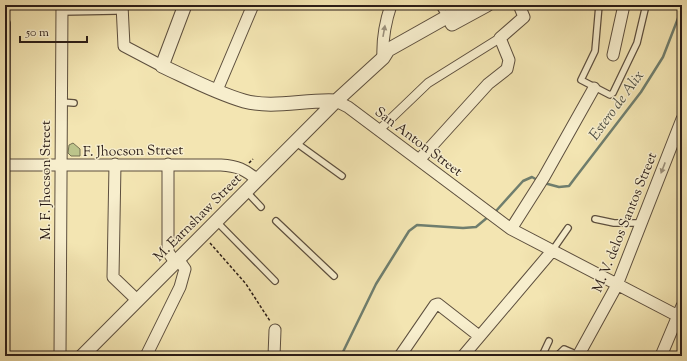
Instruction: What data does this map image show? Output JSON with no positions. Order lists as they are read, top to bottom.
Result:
{
  "streets": {
    "street": [
      "San Anton Street",
      "F. Jhocson Street",
      "M. F. Jhocson Street",
      "M. Earnshaw Street",
      "M. V. delos Santos Street"
    ]
  },
  "crossings": [
    ["San Anton Street", "M. Earnshaw Street"],
    ["San Anton Street", "M. V. delos Santos Street"],
    ["F. Jhocson Street", "M. F. Jhocson Street"],
    ["F. Jhocson Street", "M. Earnshaw Street"]
  ],
  "water": ["Estero de Alix"],
  "scale_bar": "50 m"
}
